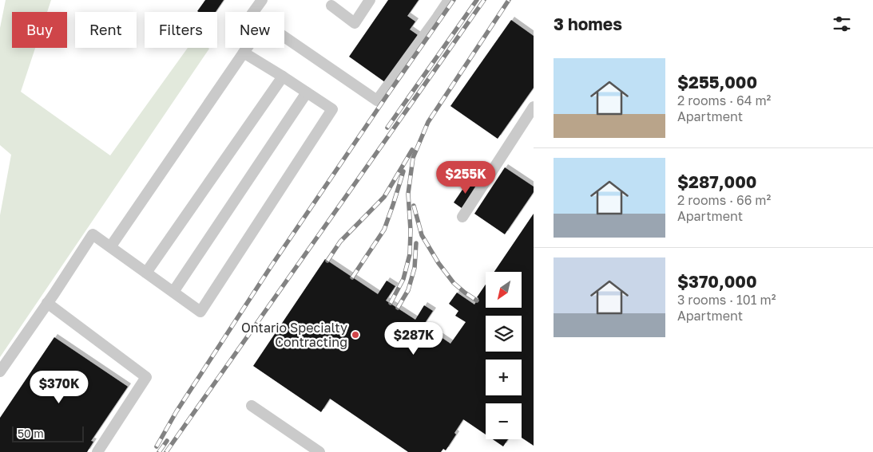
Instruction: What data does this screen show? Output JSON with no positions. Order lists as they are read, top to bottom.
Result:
{
  "places": ["Ontario Specialty Contracting"],
  "scale_bar": "50 m",
  "north": "bottom left",
  "page": {
    "heading": "3 homes",
    "chip": [
      "Buy",
      "Rent",
      "Filters",
      "New"
    ],
    "list": [
      {
        "name": "$255,000",
        "note": "2 rooms · 64 m² · Apartment"
      },
      {
        "name": "$287,000",
        "note": "2 rooms · 66 m² · Apartment"
      },
      {
        "name": "$370,000",
        "note": "3 rooms · 101 m² · Apartment"
      }
    ],
    "price": ["$255K", "$287K", "$370K"],
    "map_buttons": ["+", "−"],
    "scale": "50 m"
  }
}
